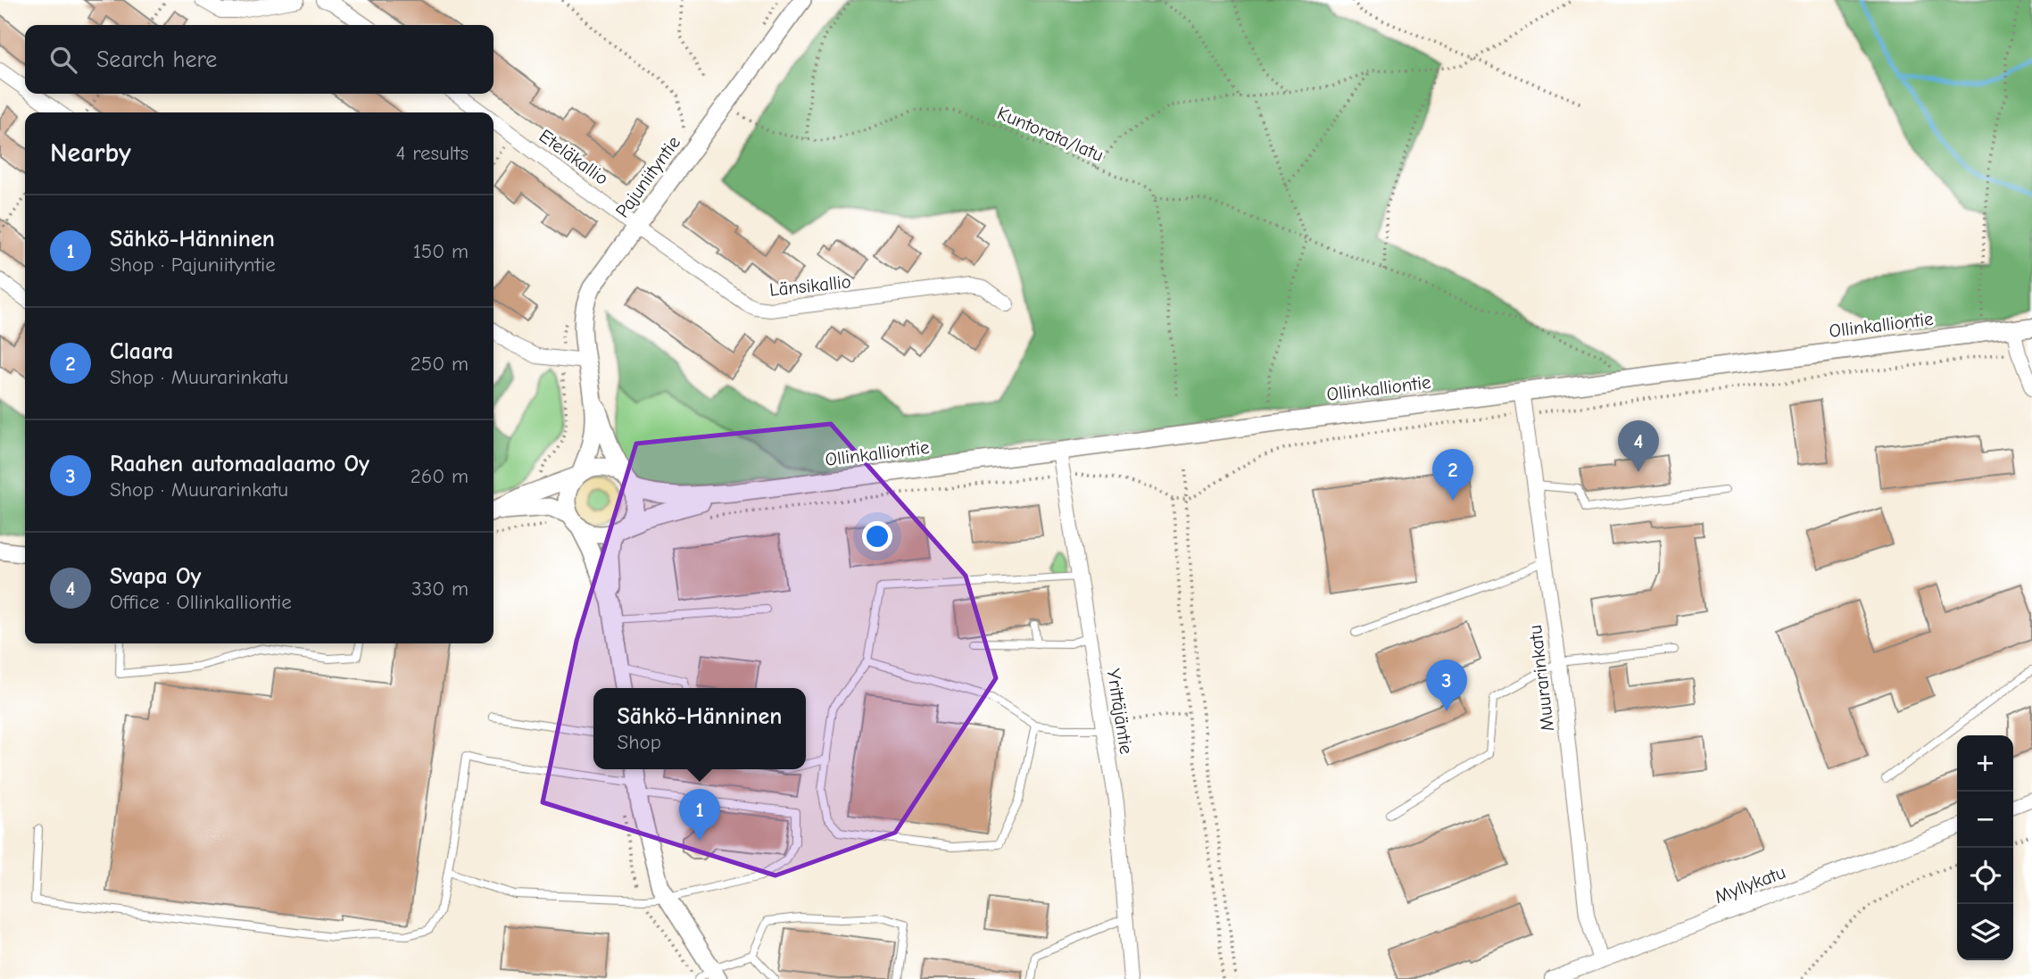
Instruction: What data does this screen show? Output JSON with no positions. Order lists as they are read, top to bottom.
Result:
{
  "streets": {
    "street": [
      "Eteläkallio",
      "Pajuniityntie",
      "Länsikallio",
      "Ollinkalliontie",
      "Muurarinkatu",
      "Yrittäjäntie",
      "Myllykatu"
    ],
    "path": ["Kuntorata/latu"]
  },
  "crossings": [
    ["Eteläkallio", "Pajuniityntie"],
    ["Eteläkallio", "Länsikallio"],
    ["Pajuniityntie", "Länsikallio"],
    ["Pajuniityntie", "Ollinkalliontie"],
    ["Ollinkalliontie", "Muurarinkatu"],
    ["Ollinkalliontie", "Yrittäjäntie"],
    ["Muurarinkatu", "Myllykatu"]
  ],
  "page": {
    "search": "Search here",
    "heading": ["Nearby", "4 results"],
    "list": [
      {
        "mark": "1",
        "name": "Sähkö-Hänninen",
        "note": "Shop · Pajuniityntie",
        "value": "150 m"
      },
      {
        "mark": "2",
        "name": "Claara",
        "note": "Shop · Muurarinkatu",
        "value": "250 m"
      },
      {
        "mark": "3",
        "name": "Raahen automaalaamo Oy",
        "note": "Shop · Muurarinkatu",
        "value": "260 m"
      },
      {
        "mark": "4",
        "name": "Svapa Oy",
        "note": "Office · Ollinkalliontie",
        "value": "330 m"
      }
    ],
    "pins": [
      "4",
      "2",
      "3",
      "1"
    ],
    "popup": ["Sähkö-Hänninen", "Shop"],
    "map_buttons": ["+", "−"]
  }
}
